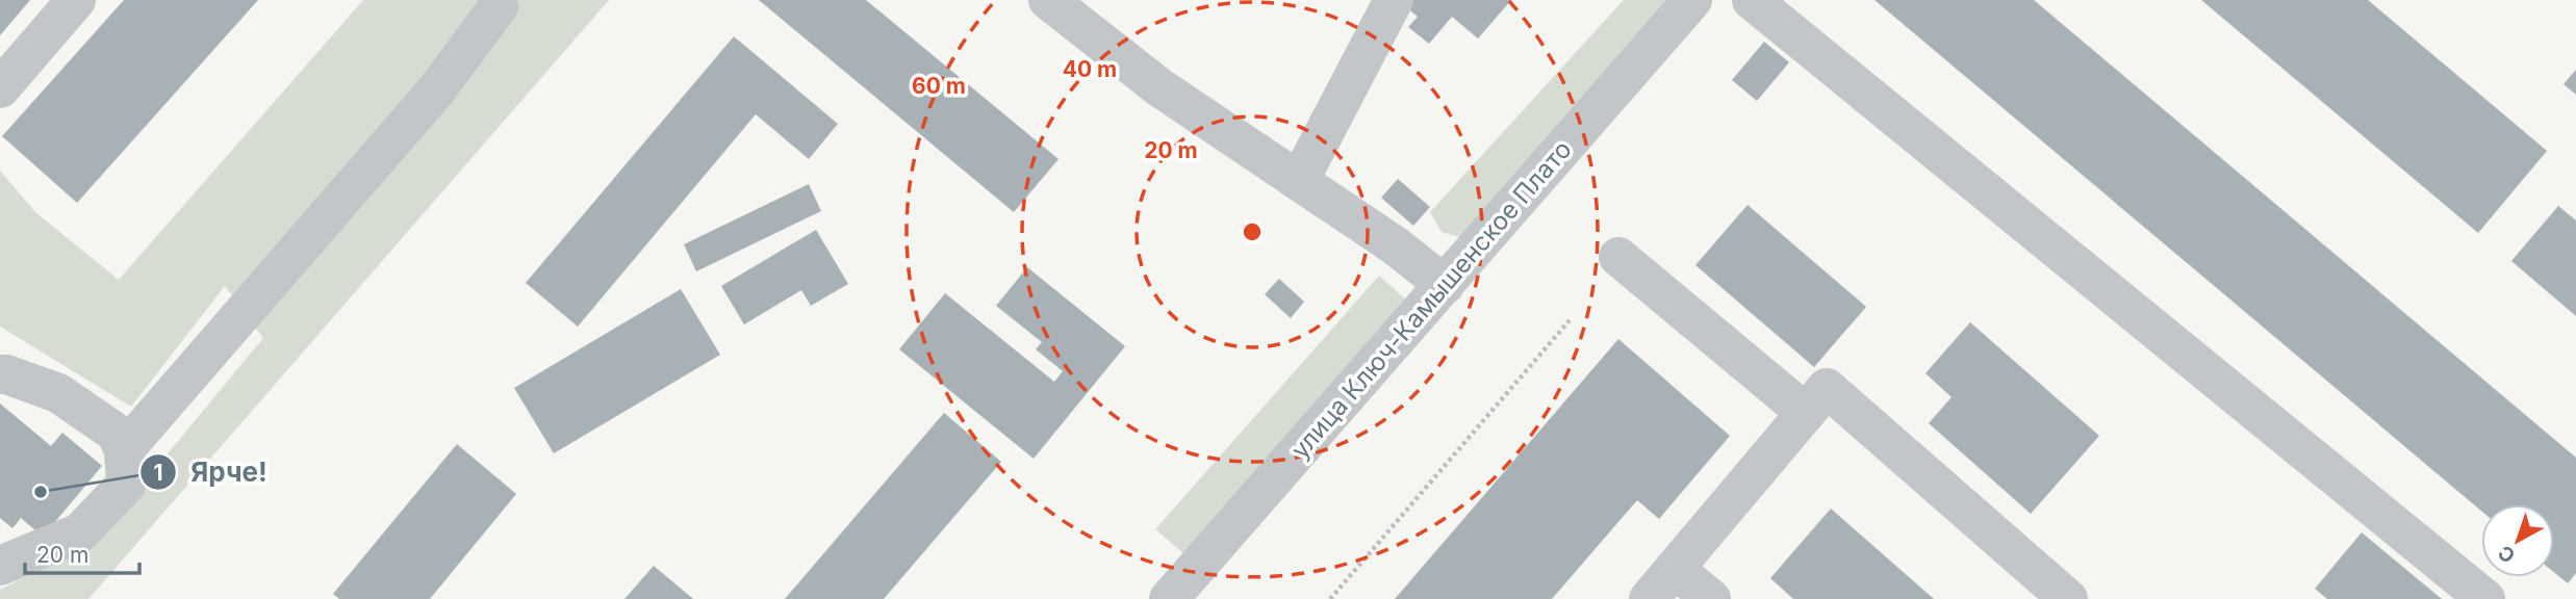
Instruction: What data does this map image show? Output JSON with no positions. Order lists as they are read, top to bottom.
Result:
{
  "streets": {
    "street": ["улица Ключ-Камышенское Плато"]
  },
  "places": ["Ярче!"],
  "scale_bar": "20 m",
  "north": "bottom left",
  "rings": ["40 m", "60 m", "20 m"]
}
